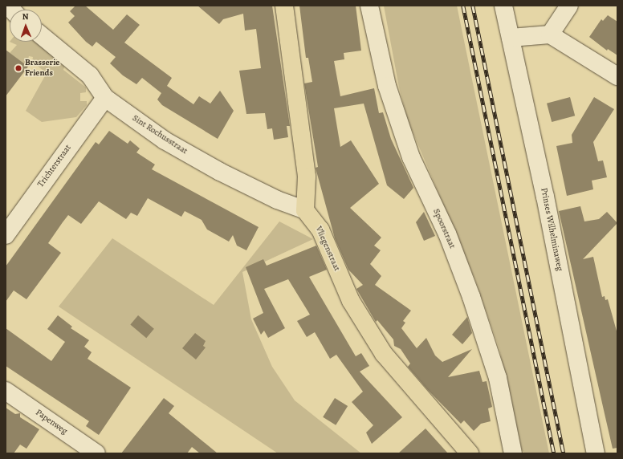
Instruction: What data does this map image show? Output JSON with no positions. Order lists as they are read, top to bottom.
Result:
{
  "streets": {
    "main road": ["Vliegenstraat"],
    "street": [
      "Sint Rochusstraat",
      "Trichterstraat",
      "Spoorstraat",
      "Prinses Wilhelminaweg",
      "Papenweg"
    ]
  },
  "crossings": [
    ["Sint Rochusstraat", "Trichterstraat"],
    ["Sint Rochusstraat", "Vliegenstraat"]
  ],
  "places": ["Brasserie Friends"],
  "north": "top"
}
